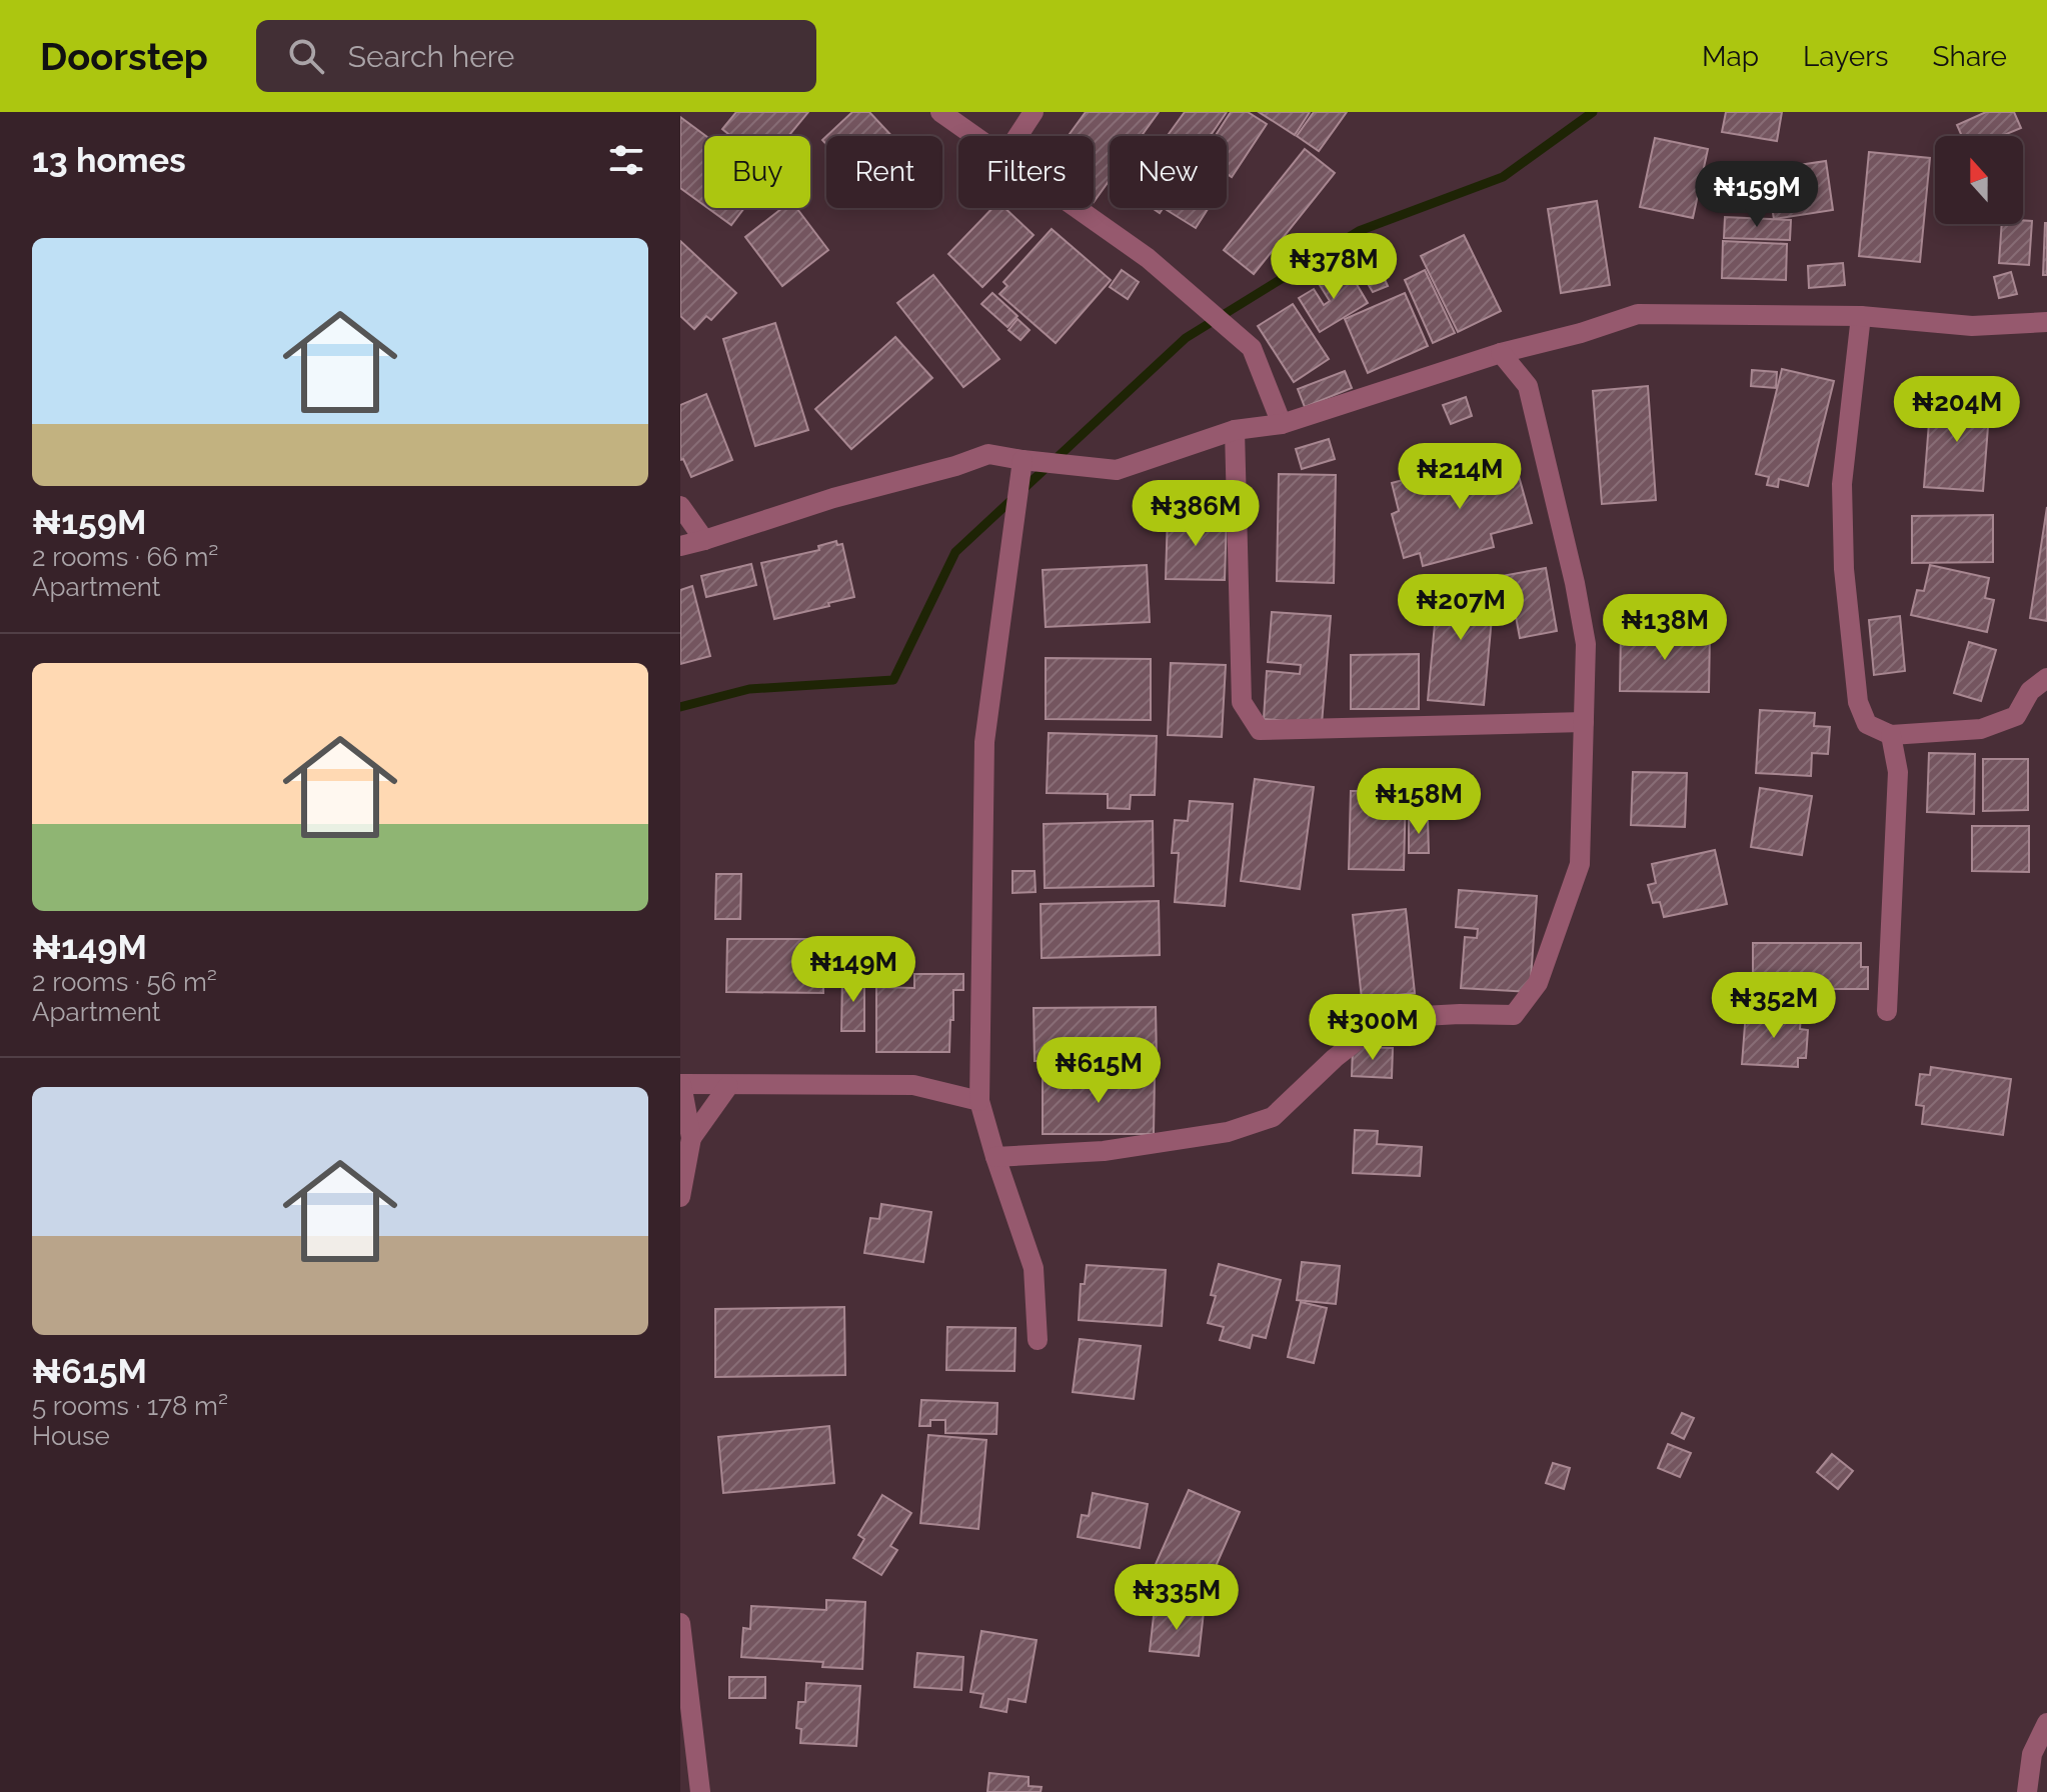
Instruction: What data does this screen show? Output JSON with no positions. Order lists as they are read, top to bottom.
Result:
{
  "north": "top",
  "page": {
    "header": "Doorstep",
    "search": "Search here",
    "nav": ["Map", "Layers", "Share"],
    "heading": "13 homes",
    "chip": [
      "Buy",
      "Rent",
      "Filters",
      "New"
    ],
    "price": [
      "₦159M",
      "₦378M",
      "₦204M",
      "₦214M",
      "₦386M",
      "₦207M",
      "₦138M",
      "₦158M",
      "₦149M",
      "₦352M",
      "₦300M",
      "₦615M",
      "₦335M"
    ],
    "list": [
      {
        "name": "₦159M",
        "note": "2 rooms · 66 m² · Apartment"
      },
      {
        "name": "₦149M",
        "note": "2 rooms · 56 m² · Apartment"
      },
      {
        "name": "₦615M",
        "note": "5 rooms · 178 m² · House"
      }
    ]
  }
}
